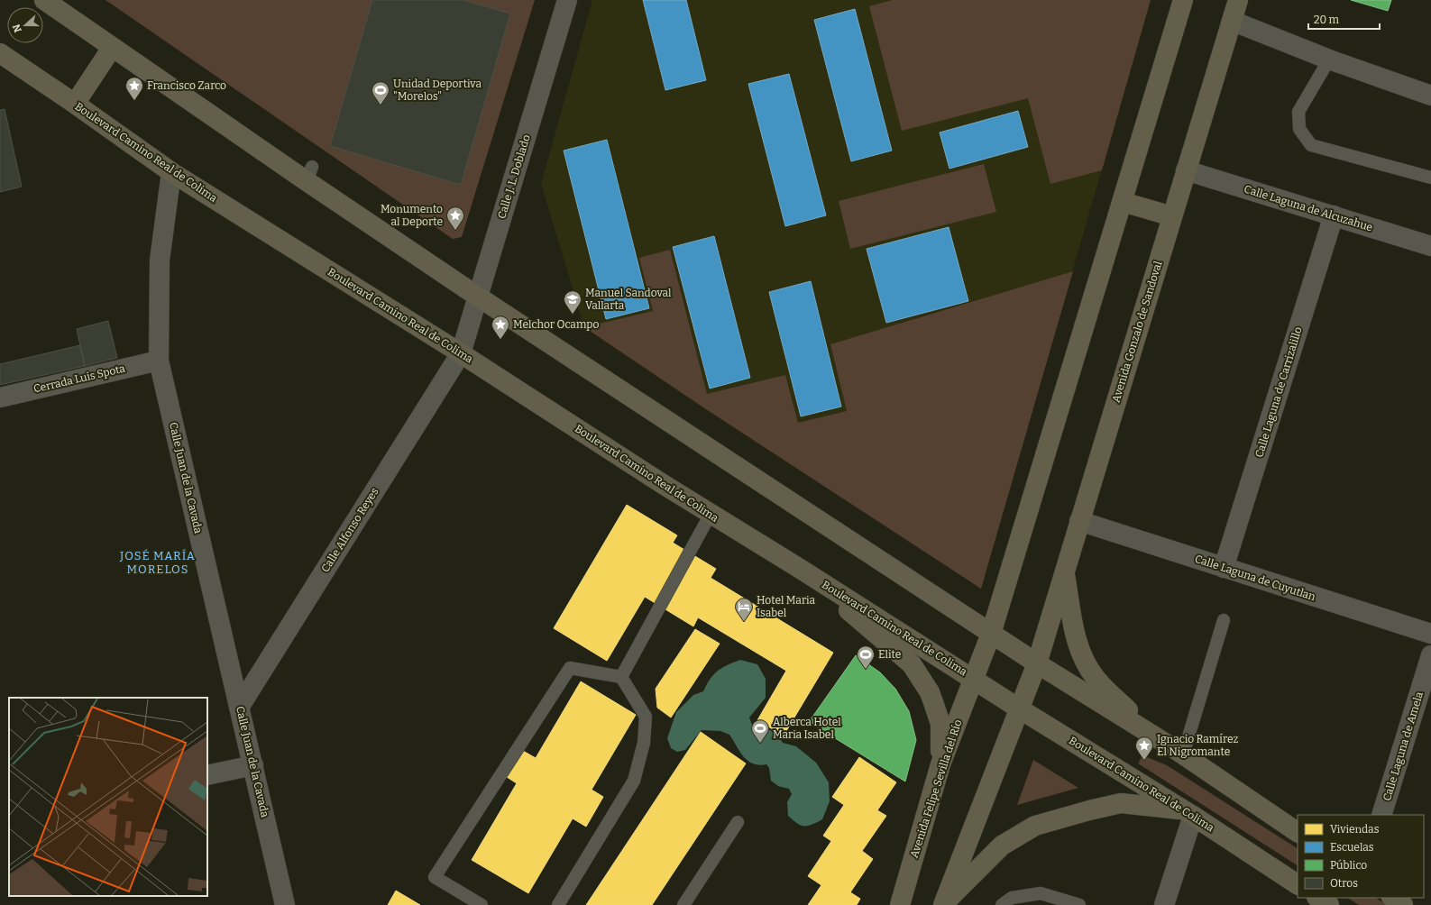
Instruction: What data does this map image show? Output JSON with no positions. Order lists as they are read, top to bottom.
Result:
{
  "streets": {
    "main road": ["Boulevard Camino Real de Colima", "Avenida Gonzalo de Sandoval", "Avenida Felipe Sevilla del Río"],
    "street": [
      "Calle J. L. Doblado",
      "Calle Laguna de Alcuzahue",
      "Cerrada Luis Spota",
      "Calle Laguna de Carrizalillo",
      "Calle Juan de la Cavada",
      "Calle Alfonso Reyes",
      "Calle Laguna de Cuyutlan",
      "Calle Laguna de Amela"
    ]
  },
  "crossings": [
    ["Boulevard Camino Real de Colima", "Calle J. L. Doblado"],
    ["Boulevard Camino Real de Colima", "Calle Juan de la Cavada"],
    ["Boulevard Camino Real de Colima", "Calle Alfonso Reyes"],
    ["Boulevard Camino Real de Colima", "Avenida Felipe Sevilla del Río"],
    ["Calle J. L. Doblado", "Calle Alfonso Reyes"],
    ["Calle Laguna de Alcuzahue", "Avenida Gonzalo de Sandoval"],
    ["Calle Laguna de Alcuzahue", "Calle Laguna de Carrizalillo"],
    ["Avenida Gonzalo de Sandoval", "Calle Laguna de Cuyutlan"],
    ["Cerrada Luis Spota", "Calle Juan de la Cavada"],
    ["Calle Laguna de Carrizalillo", "Calle Laguna de Cuyutlan"],
    ["Calle Juan de la Cavada", "Calle Alfonso Reyes"]
  ],
  "districts": ["JOSÉ MARÍA MORELOS"],
  "places": {
    "place": [
      "Francisco Zarco",
      "Monumento al Deporte",
      "Melchor Ocampo",
      "Ignacio Ramírez El Nigromante"
    ],
    "sports": ["Unidad Deportiva \"Morelos\"", "Elite", "Alberca Hotel Maria Isabel"],
    "school or university": ["Manuel Sandoval Vallarta"],
    "hotel": ["Hotel Maria Isabel"]
  },
  "legend": [
    "Viviendas",
    "Escuelas",
    "Público",
    "Otros"
  ],
  "scale_bar": "20 m",
  "north": "left"
}
